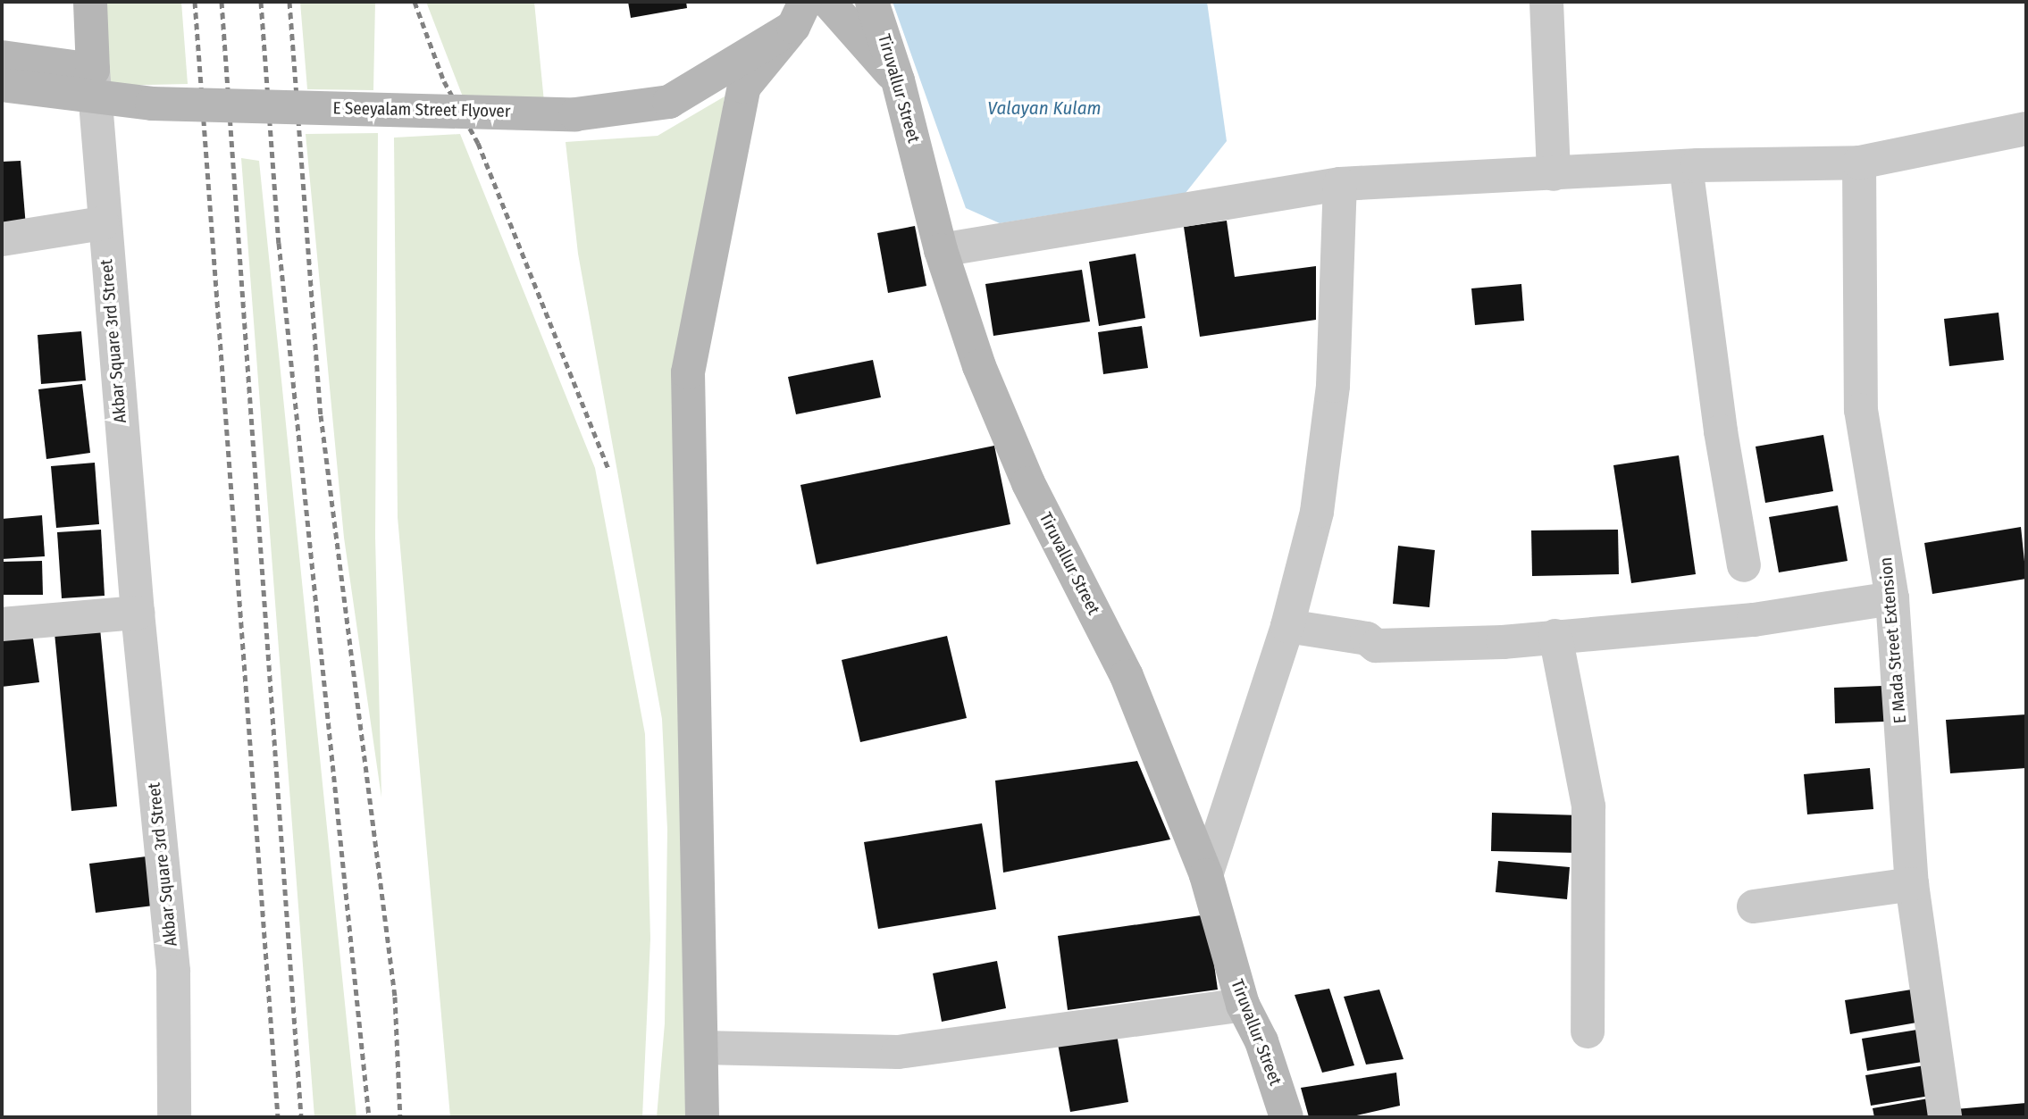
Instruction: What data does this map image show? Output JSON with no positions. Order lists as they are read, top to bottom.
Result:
{
  "streets": {
    "street": [
      "Tiruvallur Street",
      "E Seeyalam Street Flyover",
      "Akbar Square 3rd Street",
      "E Mada Street Extension"
    ]
  },
  "water": ["Valayan Kulam"]
}
